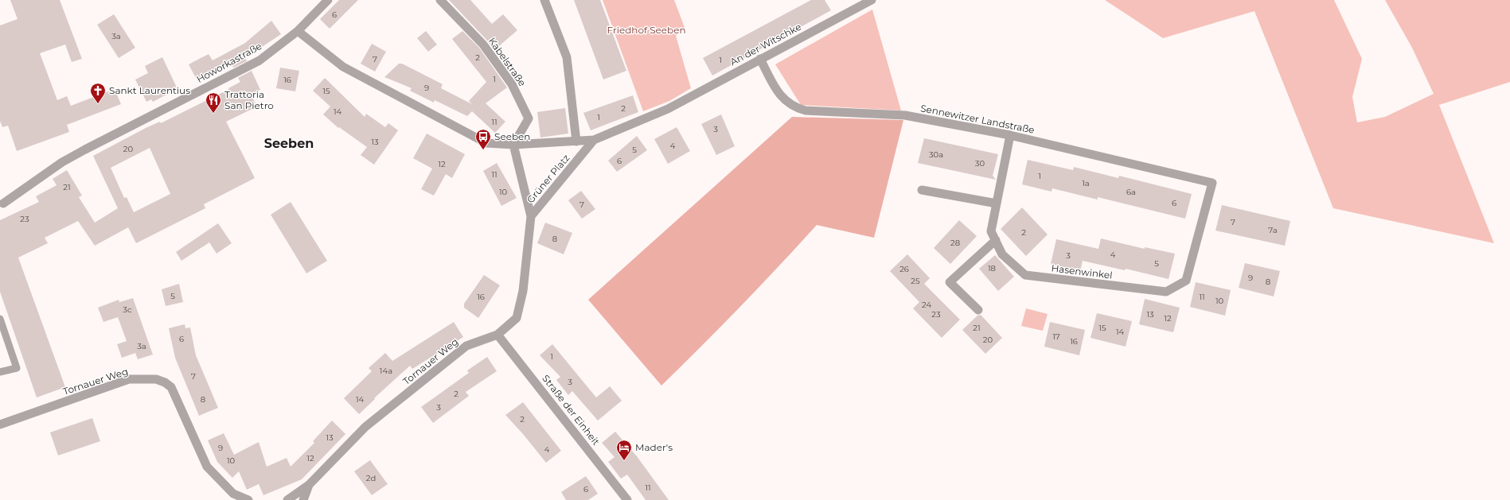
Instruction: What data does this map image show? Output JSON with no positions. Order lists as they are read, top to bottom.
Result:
{
  "streets": {
    "street": [
      "An der Witschke",
      "Kabelstraße",
      "Howorkastraße",
      "Sennewitzer Landstraße",
      "Grüner Platz",
      "Hasenwinkel",
      "Tornauer Weg",
      "Straße der Einheit"
    ]
  },
  "crossings": [
    ["An der Witschke", "Sennewitzer Landstraße"],
    ["An der Witschke", "Grüner Platz"],
    ["Kabelstraße", "Grüner Platz"],
    ["Sennewitzer Landstraße", "Hasenwinkel"],
    ["Grüner Platz", "Tornauer Weg"],
    ["Tornauer Weg", "Straße der Einheit"]
  ],
  "districts": ["Seeben"],
  "parks": ["Friedhof Seeben"],
  "places": {
    "church": ["Sankt Laurentius"],
    "restaurant": ["Trattoria San Pietro"],
    "bus stop": ["Seeben"],
    "hotel": ["Mader's"]
  },
  "house_numbers": [
    "6",
    "3a",
    "2",
    "7",
    "1",
    "1",
    "16",
    "9",
    "15",
    "2",
    "14",
    "1",
    "11",
    "3",
    "13",
    "4",
    "20",
    "5",
    "30a",
    "6",
    "30",
    "12",
    "11",
    "1",
    "1a",
    "21",
    "10",
    "6a",
    "6",
    "7",
    "23",
    "7",
    "7a",
    "2",
    "8",
    "28",
    "4",
    "3",
    "5",
    "18",
    "26",
    "9",
    "25",
    "8",
    "5",
    "16",
    "11",
    "10",
    "24",
    "3c",
    "23",
    "13",
    "12",
    "21",
    "15",
    "14",
    "17",
    "6",
    "20",
    "16",
    "3a",
    "1",
    "14a",
    "7",
    "3",
    "2",
    "8",
    "14",
    "3",
    "2",
    "13",
    "9",
    "4",
    "12",
    "10",
    "2d",
    "11",
    "6"
  ]
}
